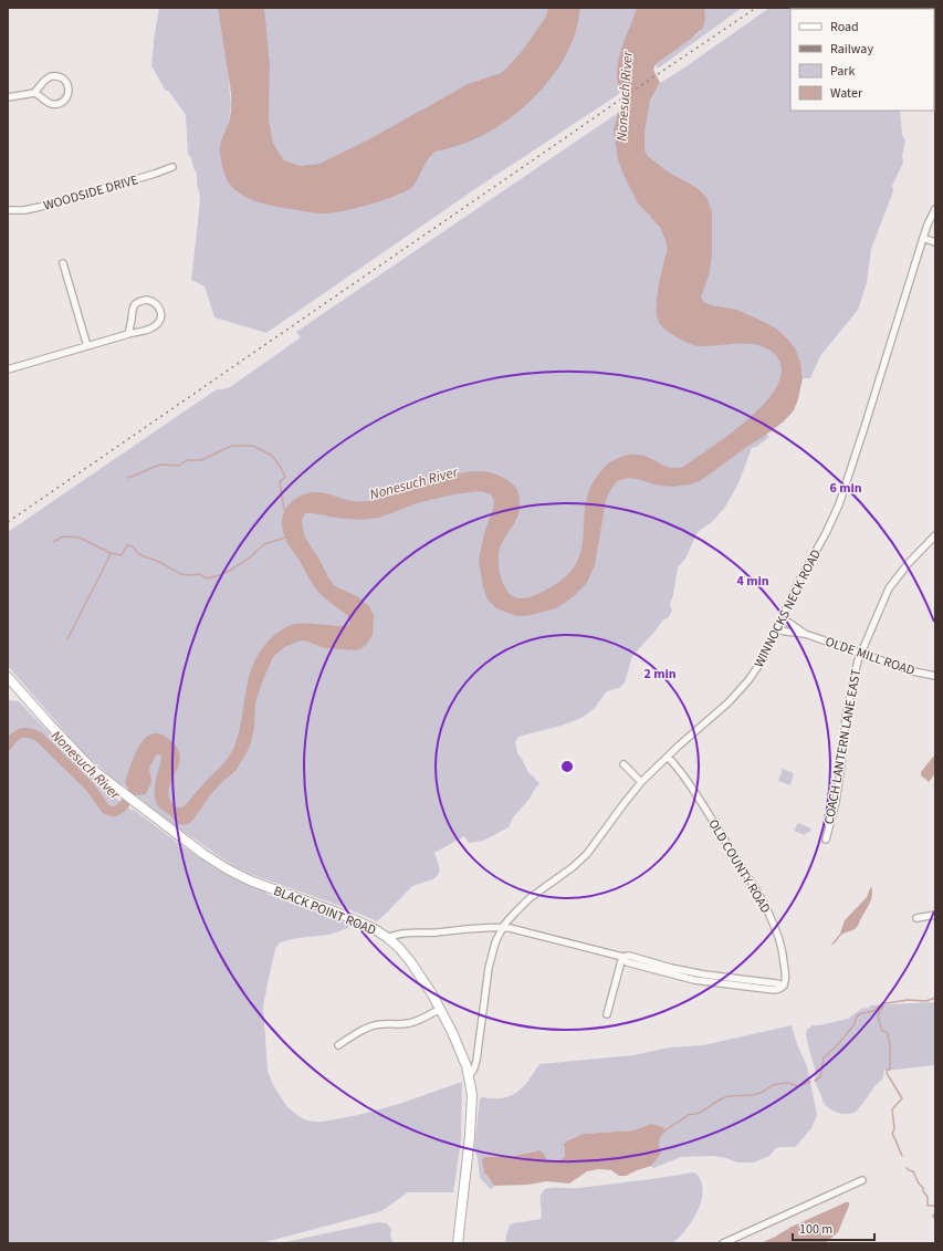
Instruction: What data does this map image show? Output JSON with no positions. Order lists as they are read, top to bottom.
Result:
{
  "streets": {
    "main road": ["BLACK POINT ROAD"],
    "street": [
      "WOODSIDE DRIVE",
      "WINNOCKS NECK ROAD",
      "OLDE MILL ROAD",
      "COACH LANTERN LANE EAST",
      "OLD COUNTY ROAD"
    ]
  },
  "crossings": [
    ["WINNOCKS NECK ROAD", "OLDE MILL ROAD"],
    ["WINNOCKS NECK ROAD", "OLD COUNTY ROAD"],
    ["WINNOCKS NECK ROAD", "BLACK POINT ROAD"],
    ["OLDE MILL ROAD", "COACH LANTERN LANE EAST"],
    ["OLD COUNTY ROAD", "BLACK POINT ROAD"]
  ],
  "water": ["Nonesuch River"],
  "legend": [
    "Road",
    "Railway",
    "Park",
    "Water"
  ],
  "scale_bar": "100 m",
  "rings": ["6 min", "4 min", "2 min"]
}
